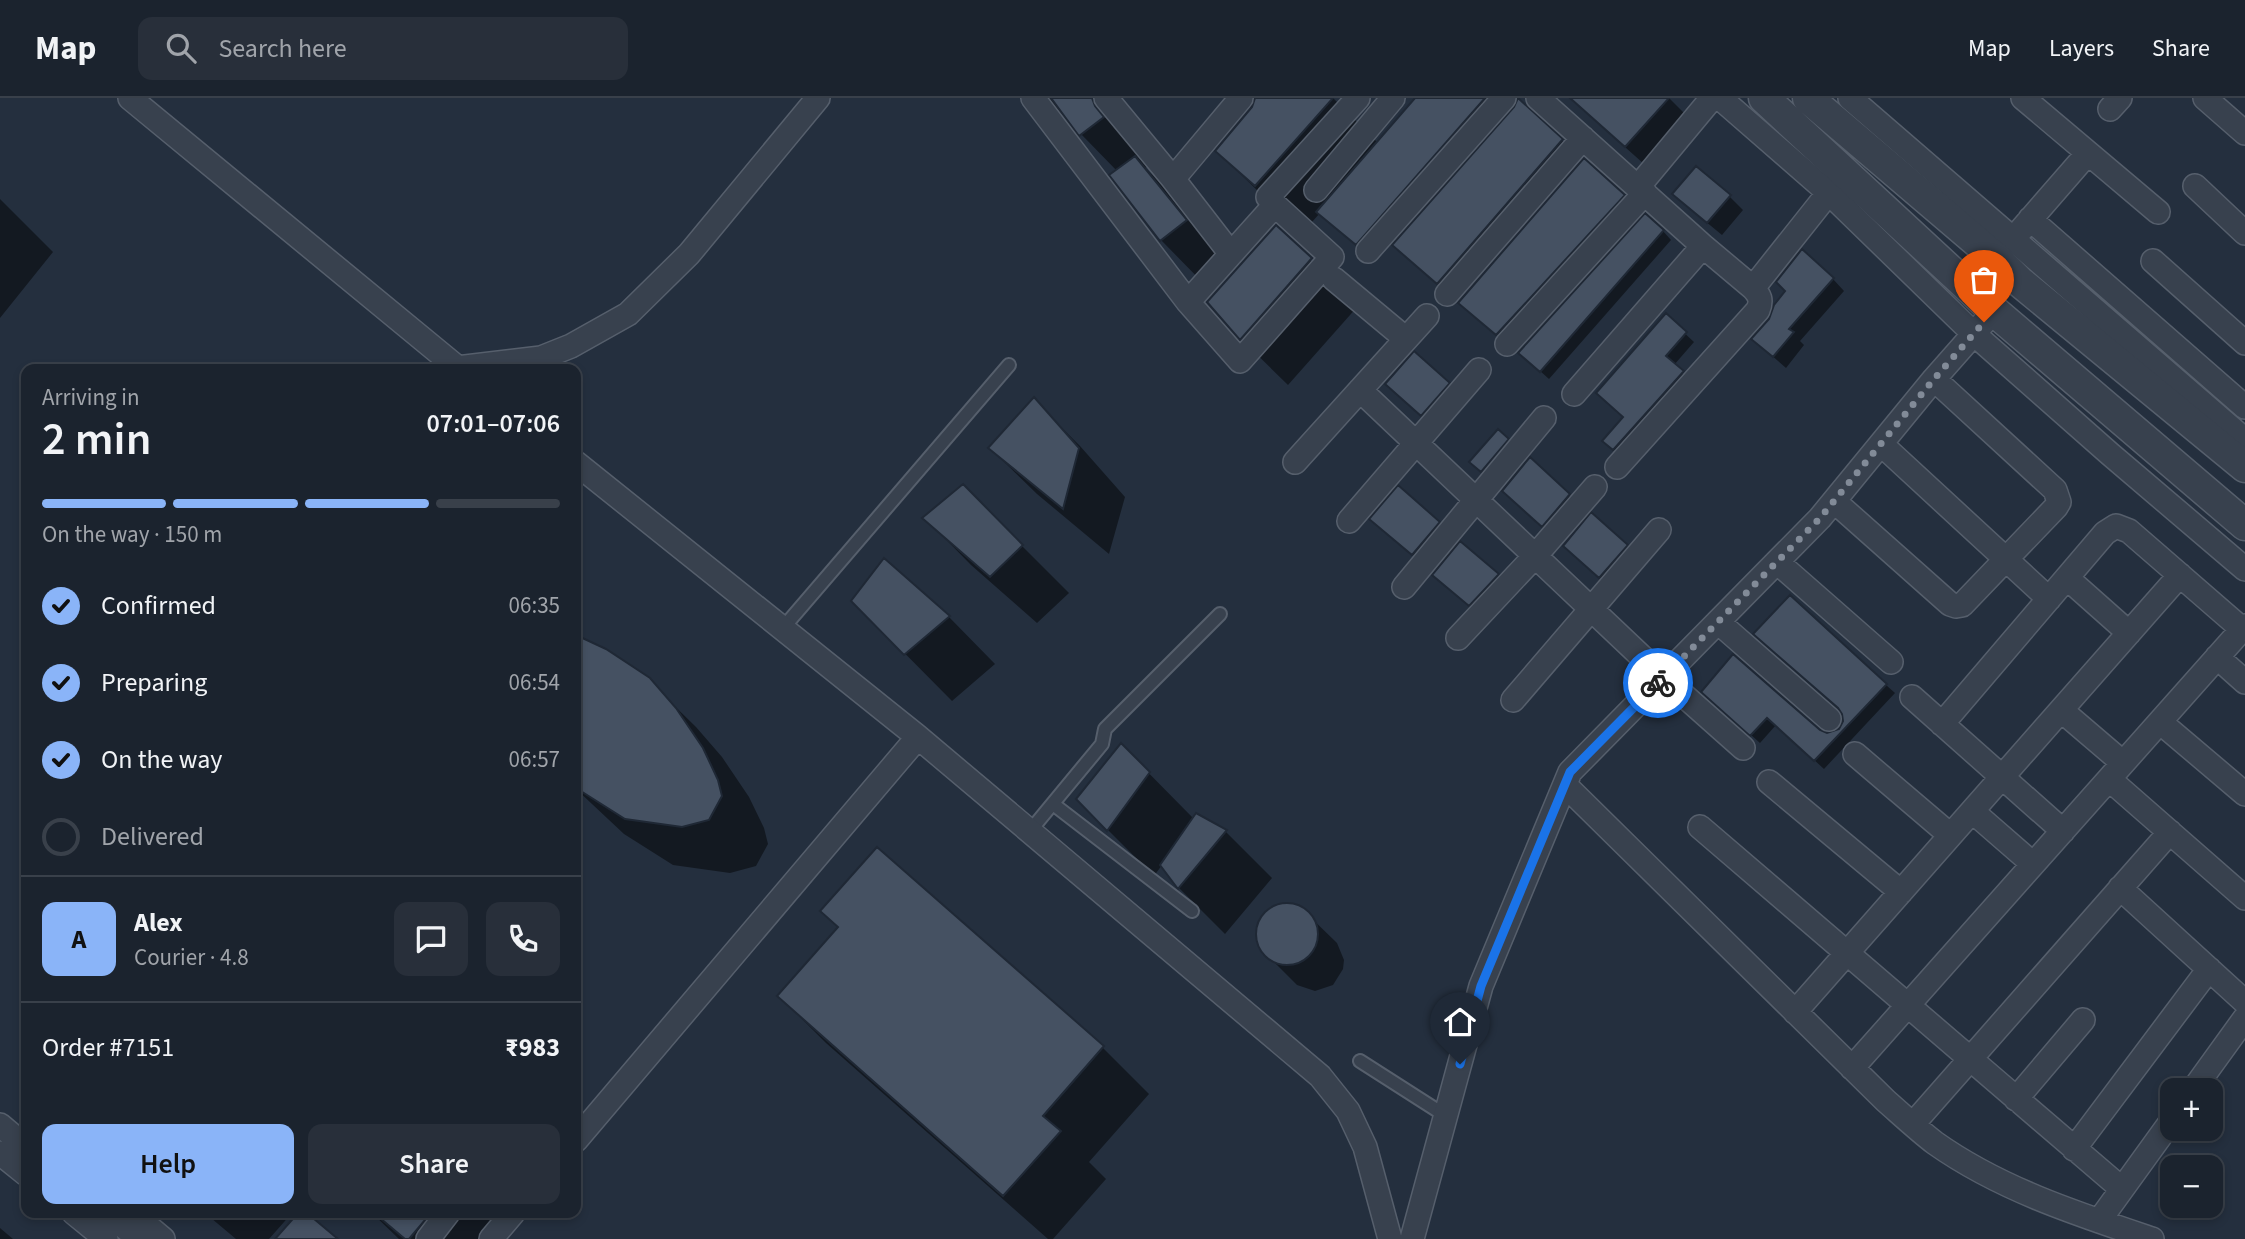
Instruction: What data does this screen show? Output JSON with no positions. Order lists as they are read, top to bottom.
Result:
{
  "page": {
    "header": "Map",
    "search": "Search here",
    "nav": ["Map", "Layers", "Share"],
    "heading": ["2 min", "Arriving in", "07:01–07:06"],
    "panel": [
      "Alex",
      "Courier · 4.8",
      "Order #7151",
      "₹983"
    ],
    "bar": "On the way · 150 m",
    "list": [
      ["Confirmed", "06:35"],
      ["Preparing", "06:54"],
      ["On the way", "06:57"],
      "Delivered"
    ],
    "round": "A",
    "map_buttons": ["+", "−"],
    "buttons": ["Help", "Share"]
  }
}
